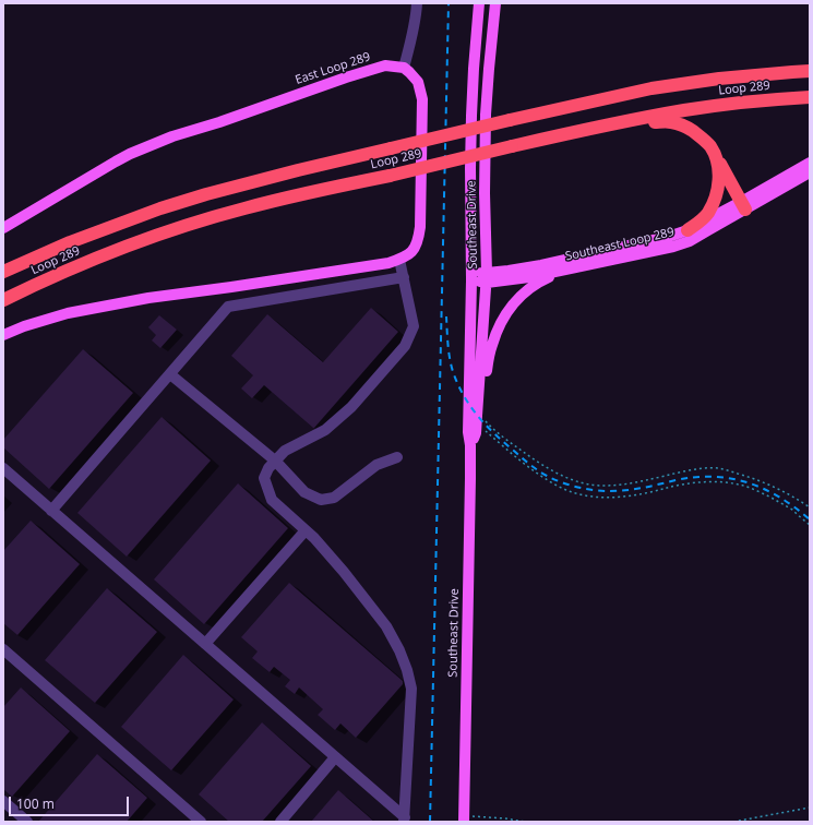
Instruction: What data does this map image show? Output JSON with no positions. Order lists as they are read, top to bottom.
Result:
{
  "streets": {
    "highway": ["Loop 289"],
    "main road": ["East Loop 289", "Southeast Drive", "Southeast Loop 289"]
  },
  "crossings": [
    ["Southeast Drive", "Southeast Loop 289"]
  ],
  "scale_bar": "100 m"
}
